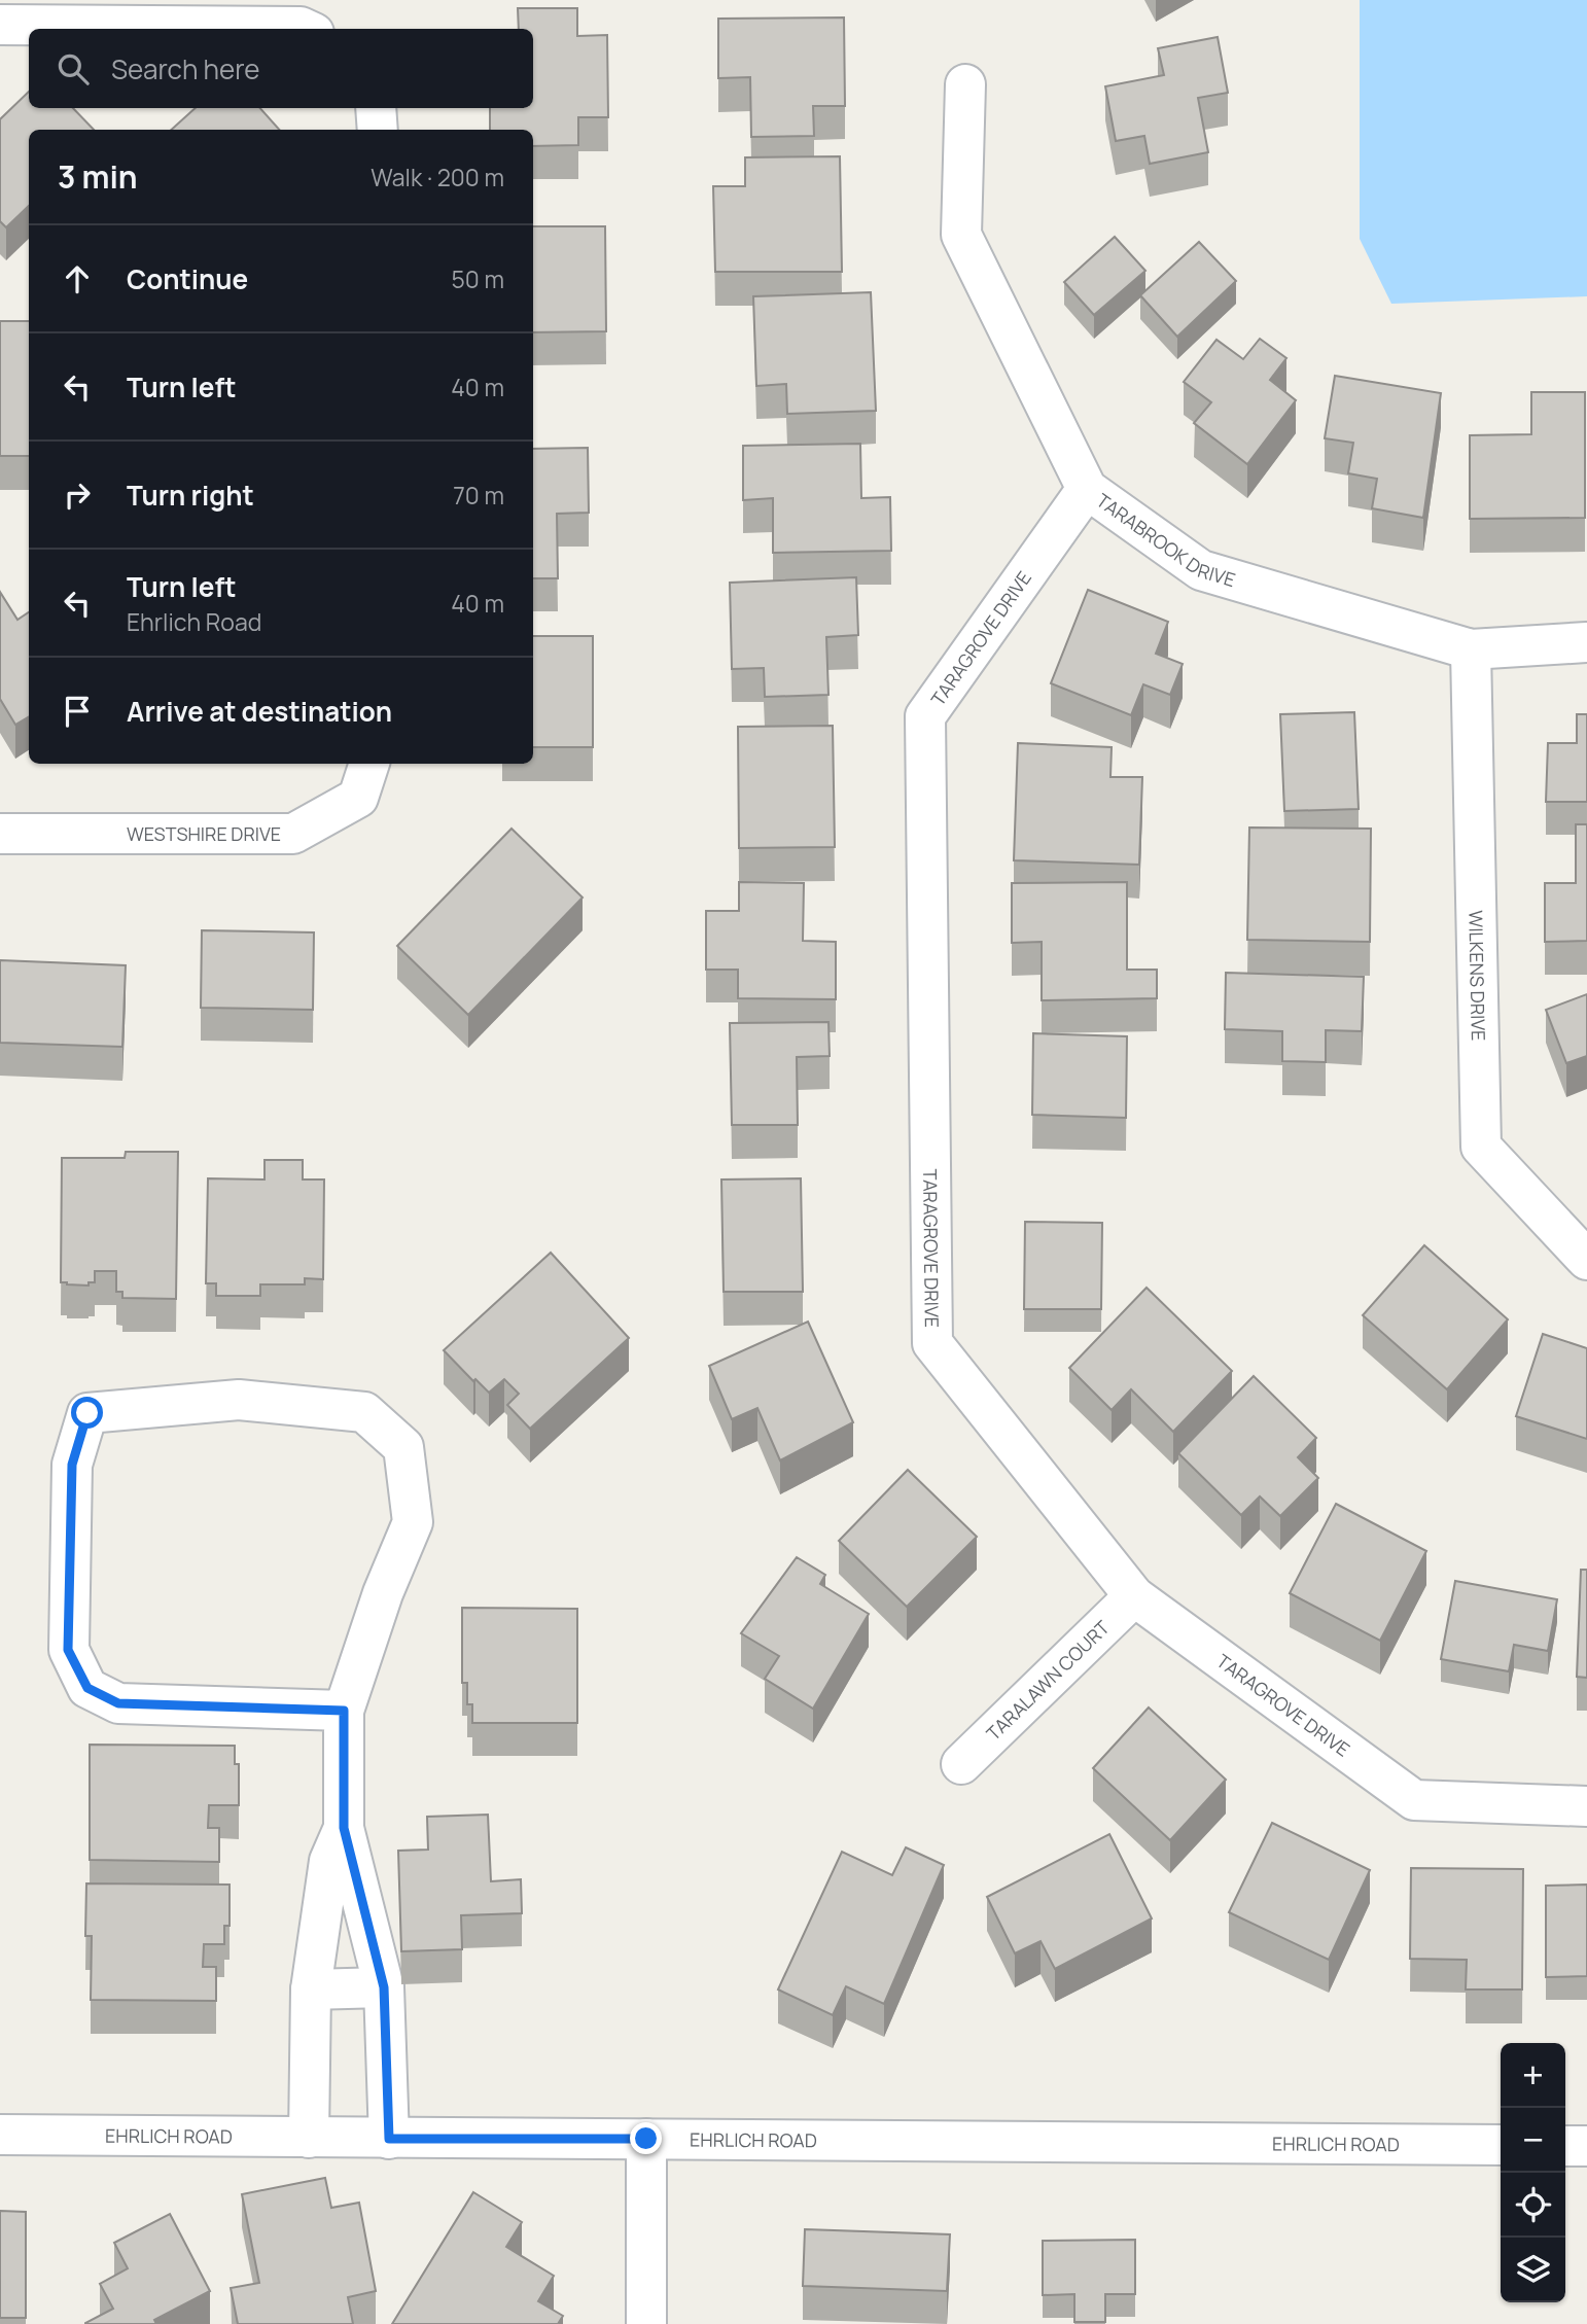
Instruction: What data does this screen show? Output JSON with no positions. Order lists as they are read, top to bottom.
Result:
{
  "streets": {
    "street": [
      "TARABROOK DRIVE",
      "TARAGROVE DRIVE",
      "WESTSHIRE DRIVE",
      "WILKENS DRIVE",
      "TARALAWN COURT",
      "EHRLICH ROAD"
    ]
  },
  "crossings": [
    ["TARABROOK DRIVE", "TARAGROVE DRIVE"],
    ["TARABROOK DRIVE", "WILKENS DRIVE"],
    ["TARAGROVE DRIVE", "TARALAWN COURT"]
  ],
  "page": {
    "search": "Search here",
    "heading": ["3 min", "Walk · 200 m"],
    "list": [
      ["Continue", "50 m"],
      ["Turn left", "40 m"],
      ["Turn right", "70 m"],
      ["Turn left", "Ehrlich Road", "40 m"],
      "Arrive at destination"
    ],
    "map_buttons": ["+", "−"]
  }
}
